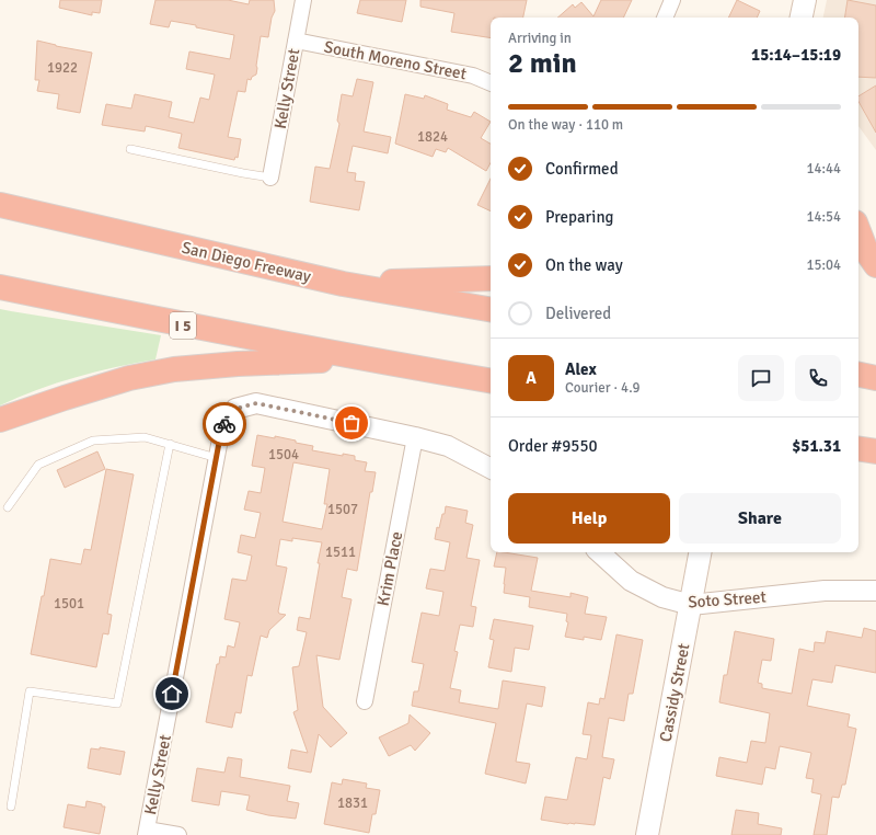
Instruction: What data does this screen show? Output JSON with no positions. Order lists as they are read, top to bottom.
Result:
{
  "streets": {
    "highway": ["San Diego Freeway", "I 5"],
    "main road": ["Cassidy Street"],
    "street": [
      "South Moreno Street",
      "Kelly Street",
      "Krim Place",
      "Soto Street"
    ]
  },
  "crossings": [
    ["South Moreno Street", "Kelly Street"],
    ["Soto Street", "Cassidy Street"]
  ],
  "house_numbers": [
    "1922",
    "1824",
    "1504",
    "1507",
    "1511",
    "1501",
    "1831"
  ],
  "page": {
    "heading": ["2 min", "Arriving in", "15:14–15:19"],
    "panel": [
      "Alex",
      "Courier · 4.9",
      "Order #9550",
      "$51.31"
    ],
    "bar": "On the way · 110 m",
    "list": [
      ["Confirmed", "14:44"],
      ["Preparing", "14:54"],
      ["On the way", "15:04"],
      "Delivered"
    ],
    "round": "A",
    "buttons": ["Help", "Share"]
  }
}
